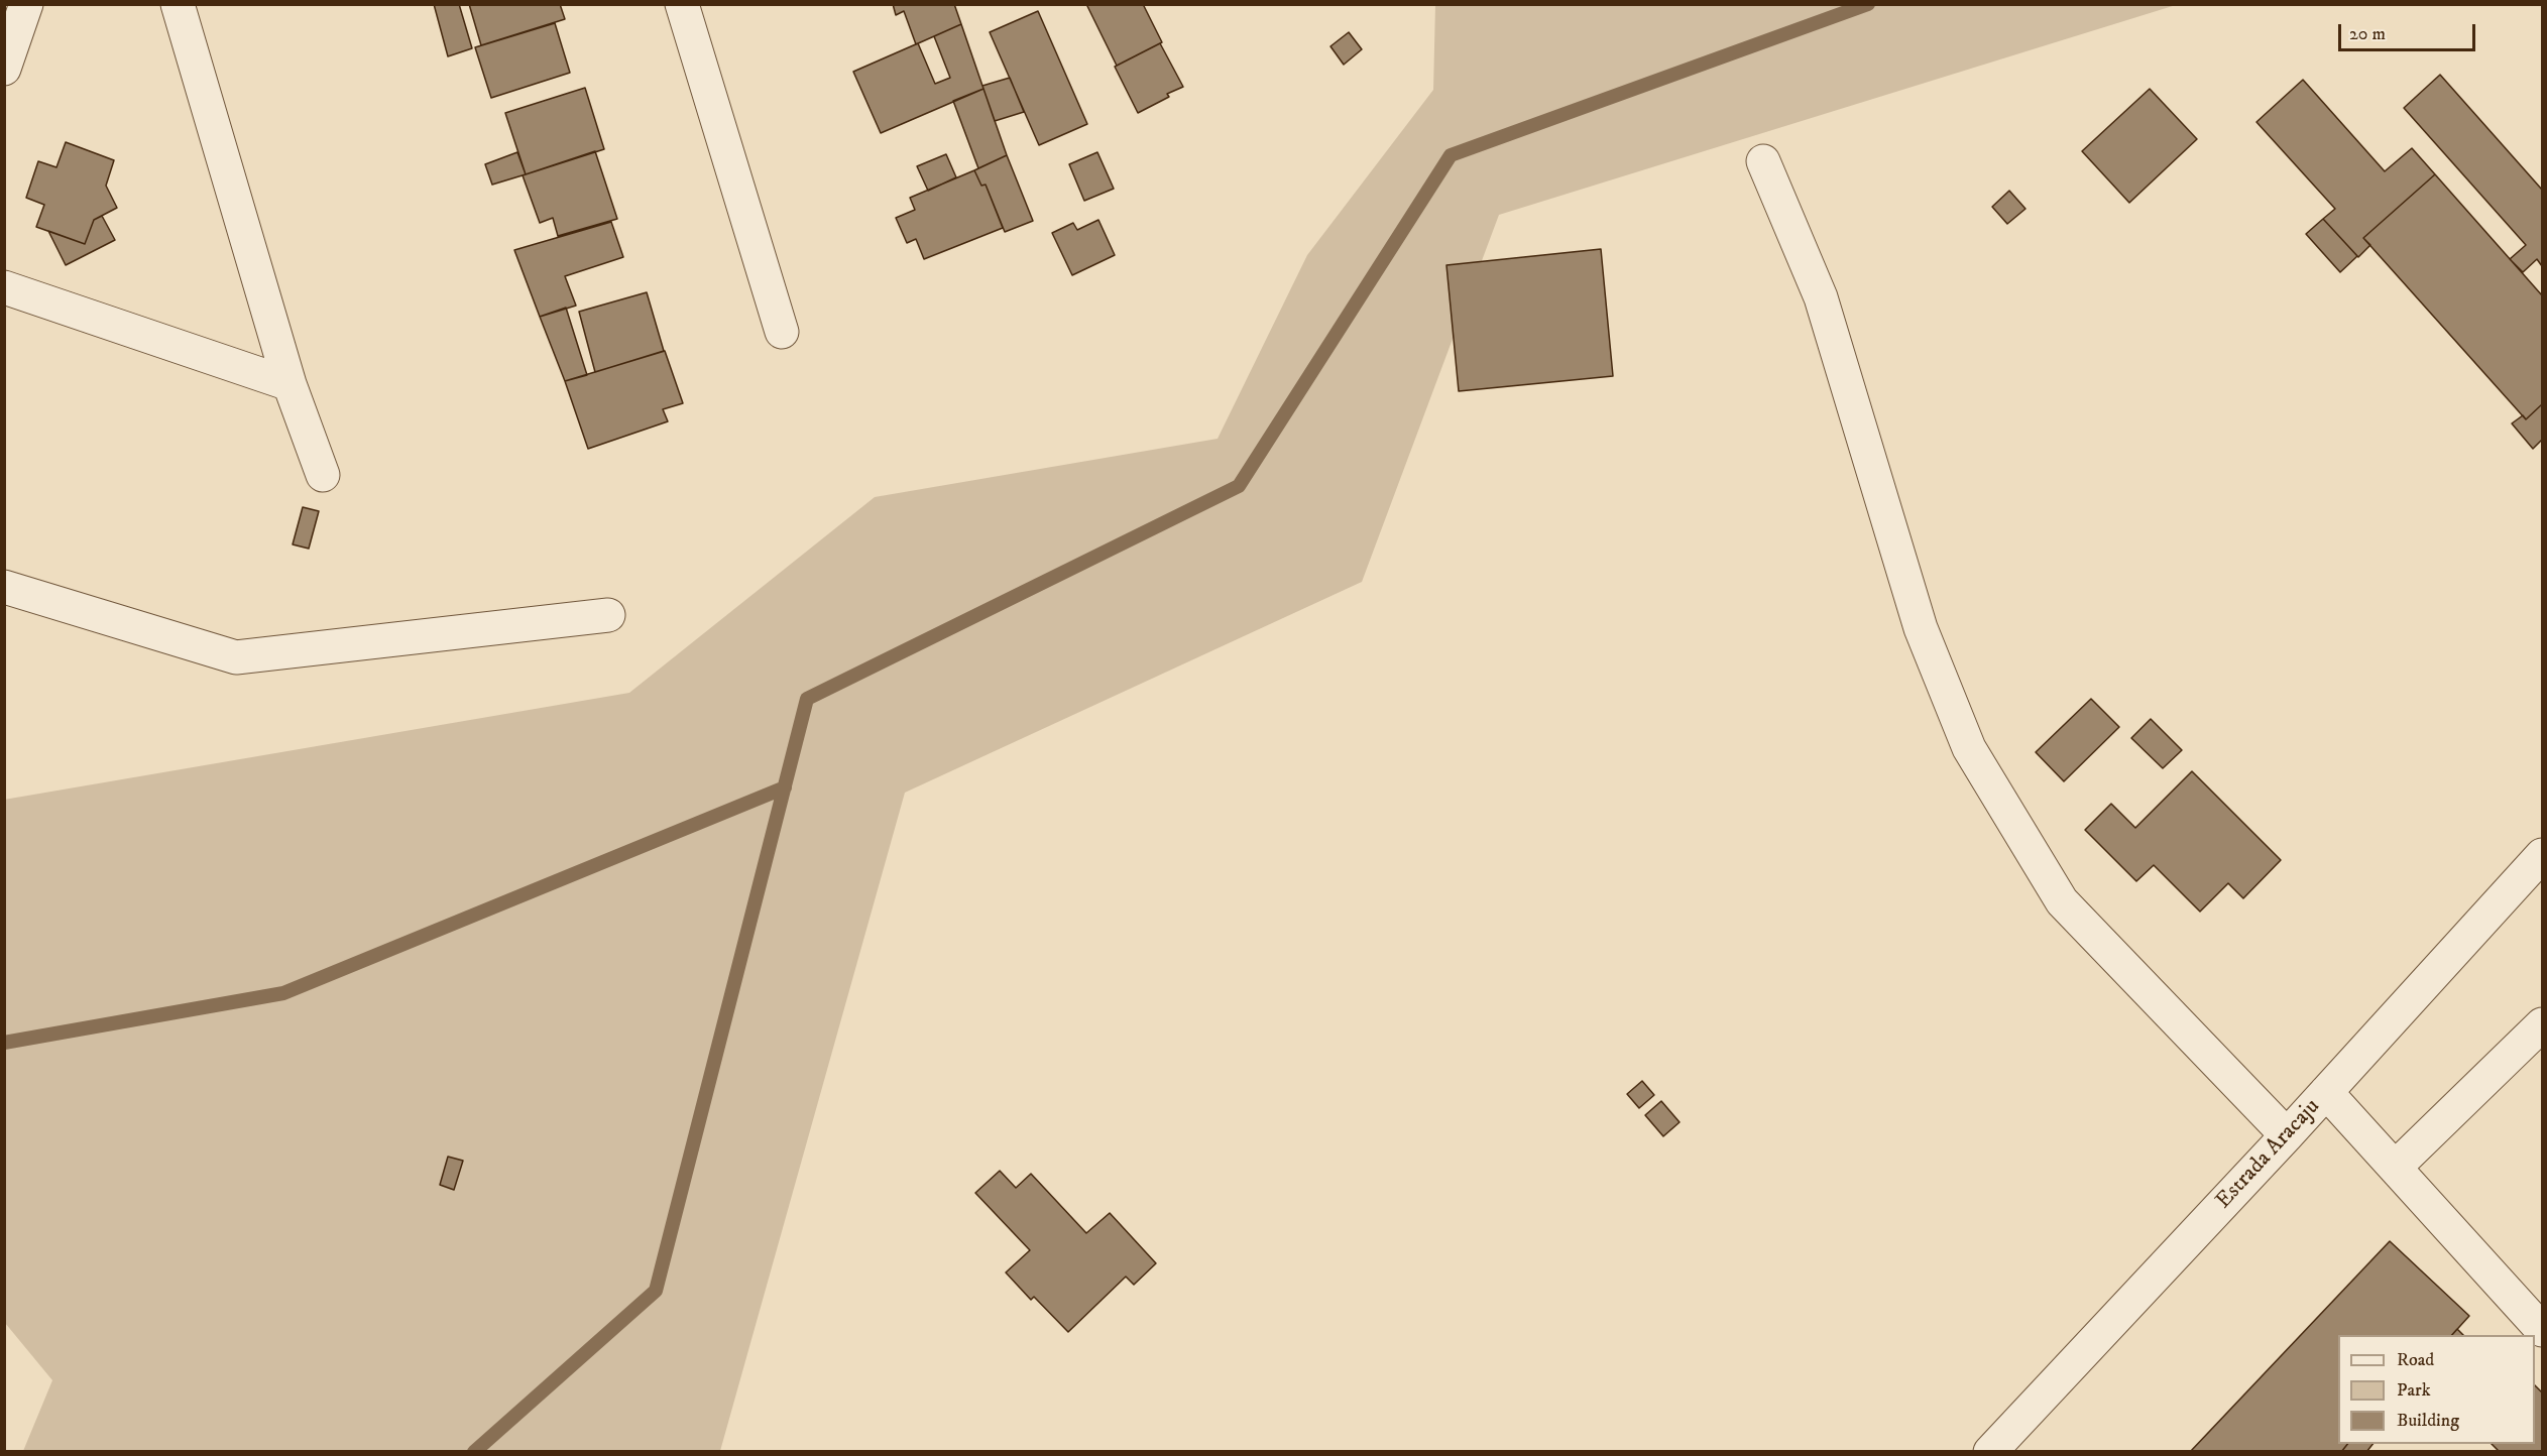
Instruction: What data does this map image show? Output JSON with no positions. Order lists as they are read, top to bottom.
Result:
{
  "streets": {
    "street": ["Estrada Aracaju"]
  },
  "legend": ["Road", "Park", "Building"],
  "scale_bar": "20 m"
}
